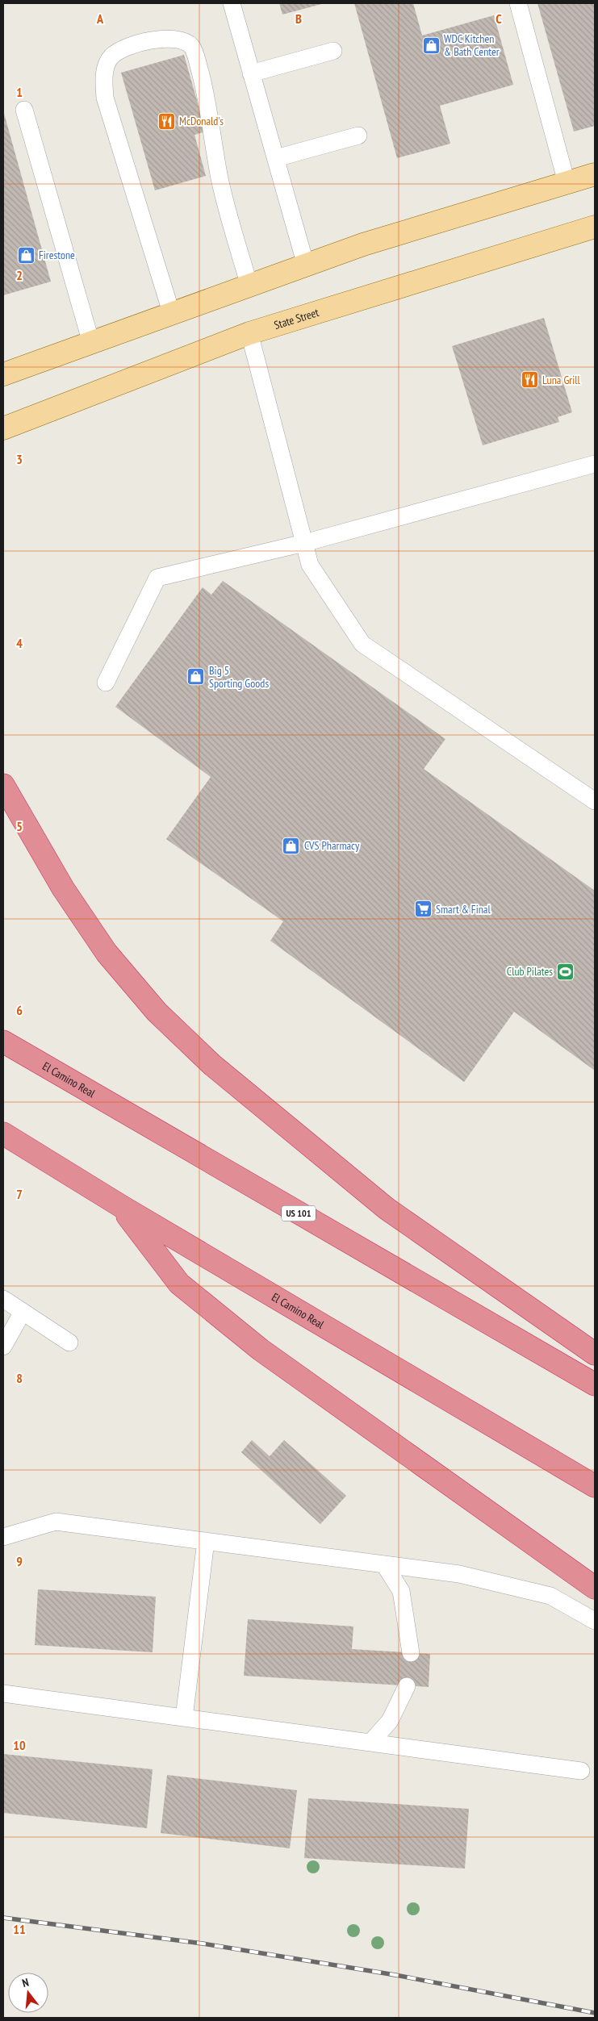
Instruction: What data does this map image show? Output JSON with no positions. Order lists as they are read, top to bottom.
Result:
{
  "streets": {
    "highway": ["El Camino Real", "US 101"],
    "main road": ["State Street"]
  },
  "places": {
    "shop": [
      "WDC Kitchen & Bath Center",
      "Firestone",
      "Big 5 Sporting Goods",
      "CVS Pharmacy"
    ],
    "restaurant": ["McDonald's", "Luna Grill"],
    "supermarket": ["Smart & Final"],
    "sports": ["Club Pilates"]
  },
  "north": "top",
  "grid": {
    "columns": ["A", "B", "C"],
    "rows": [
      "1",
      "2",
      "3",
      "4",
      "5",
      "6",
      "7",
      "8",
      "9",
      "10",
      "11"
    ]
  }
}
